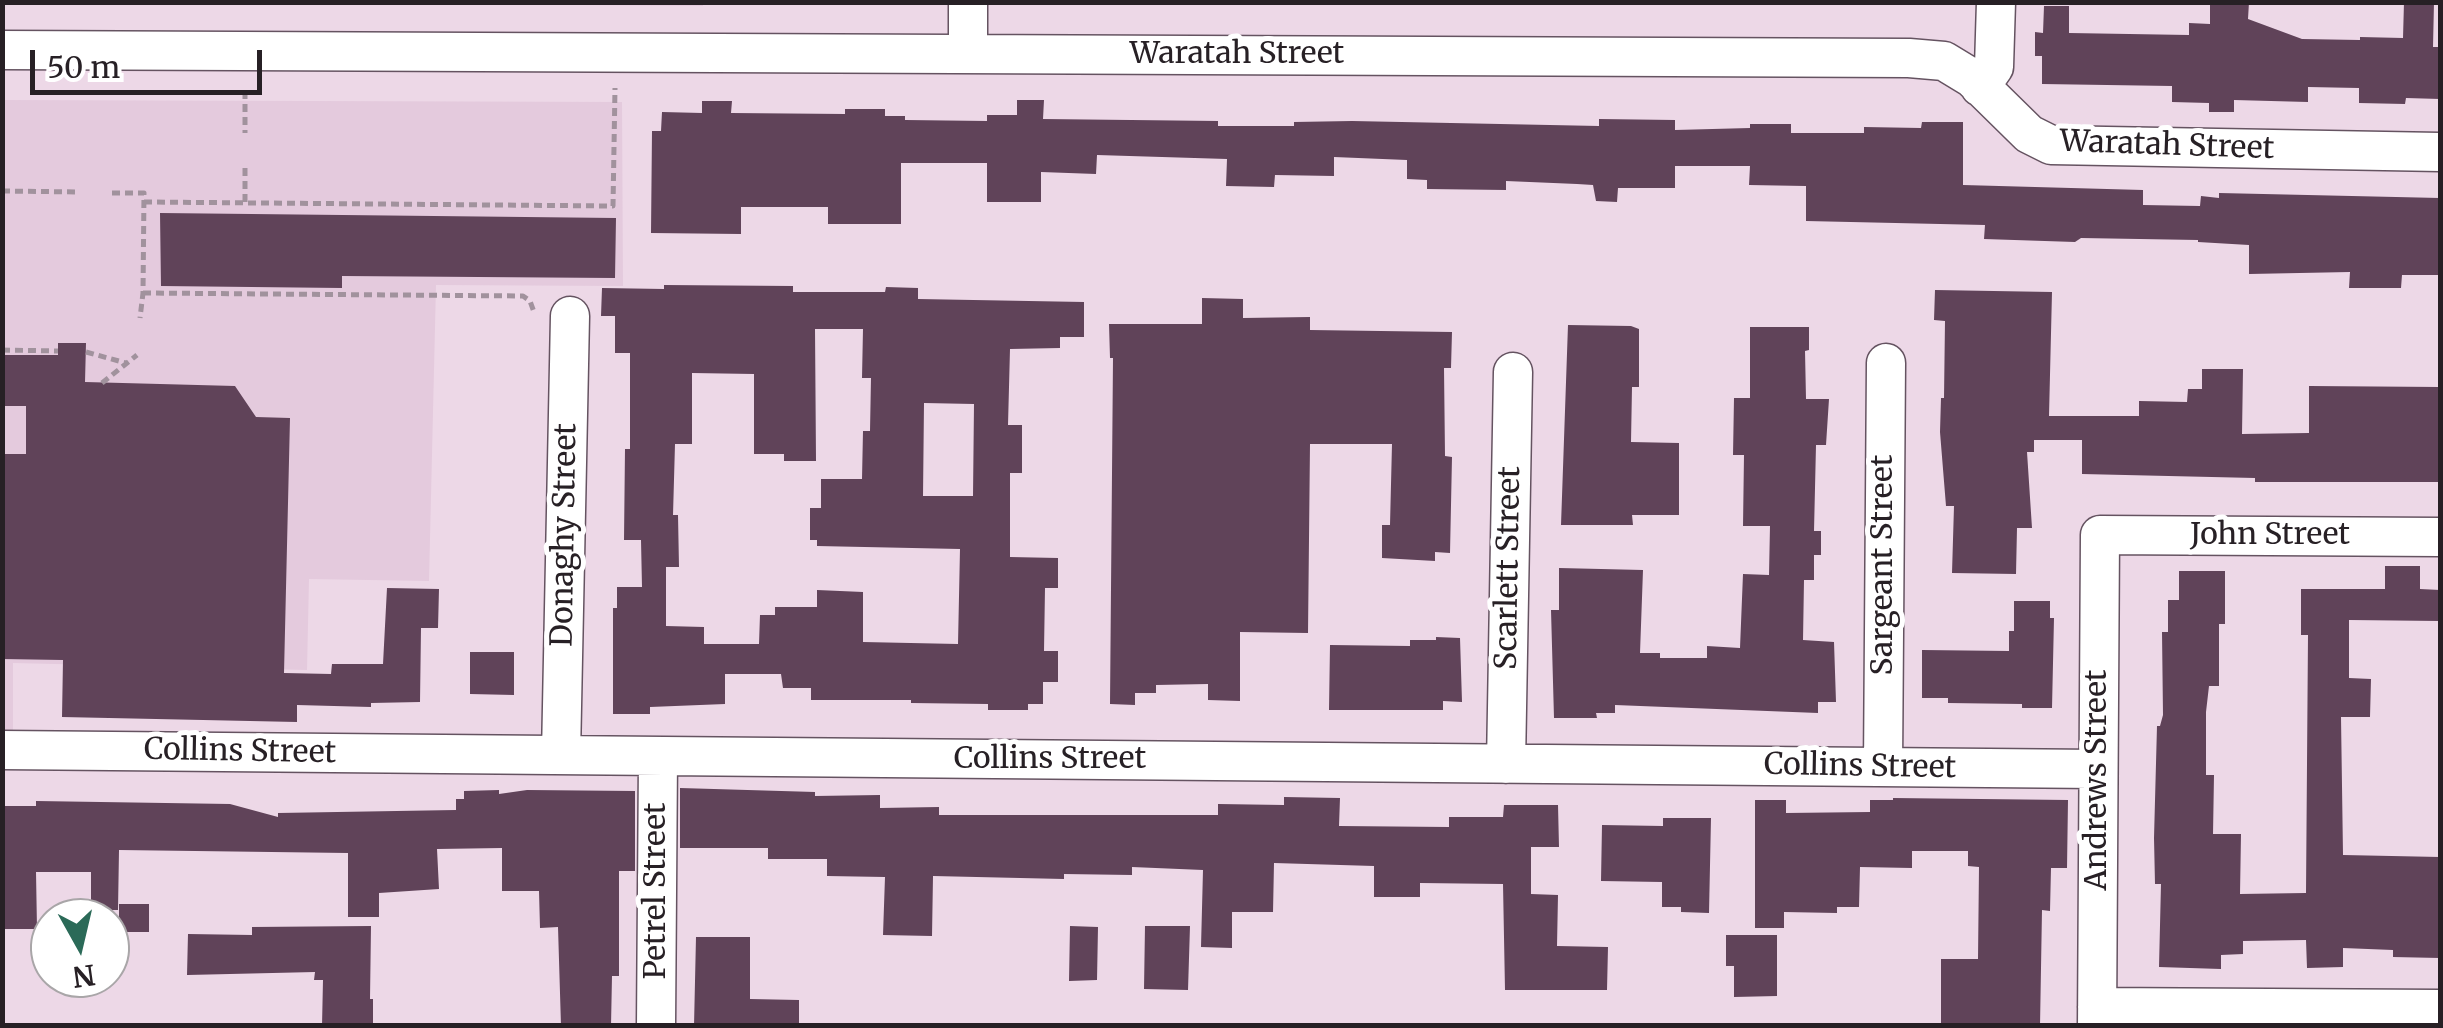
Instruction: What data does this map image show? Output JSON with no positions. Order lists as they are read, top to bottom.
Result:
{
  "streets": {
    "street": [
      "Waratah Street",
      "Donaghy Street",
      "John Street",
      "Sargeant Street",
      "Scarlett Street",
      "Collins Street",
      "Andrews Street",
      "Petrel Street"
    ]
  },
  "crossings": [
    ["Donaghy Street", "Collins Street"],
    ["John Street", "Andrews Street"],
    ["Sargeant Street", "Collins Street"],
    ["Scarlett Street", "Collins Street"],
    ["Collins Street", "Andrews Street"],
    ["Collins Street", "Petrel Street"]
  ],
  "scale_bar": "50 m",
  "north": "bottom"
}
